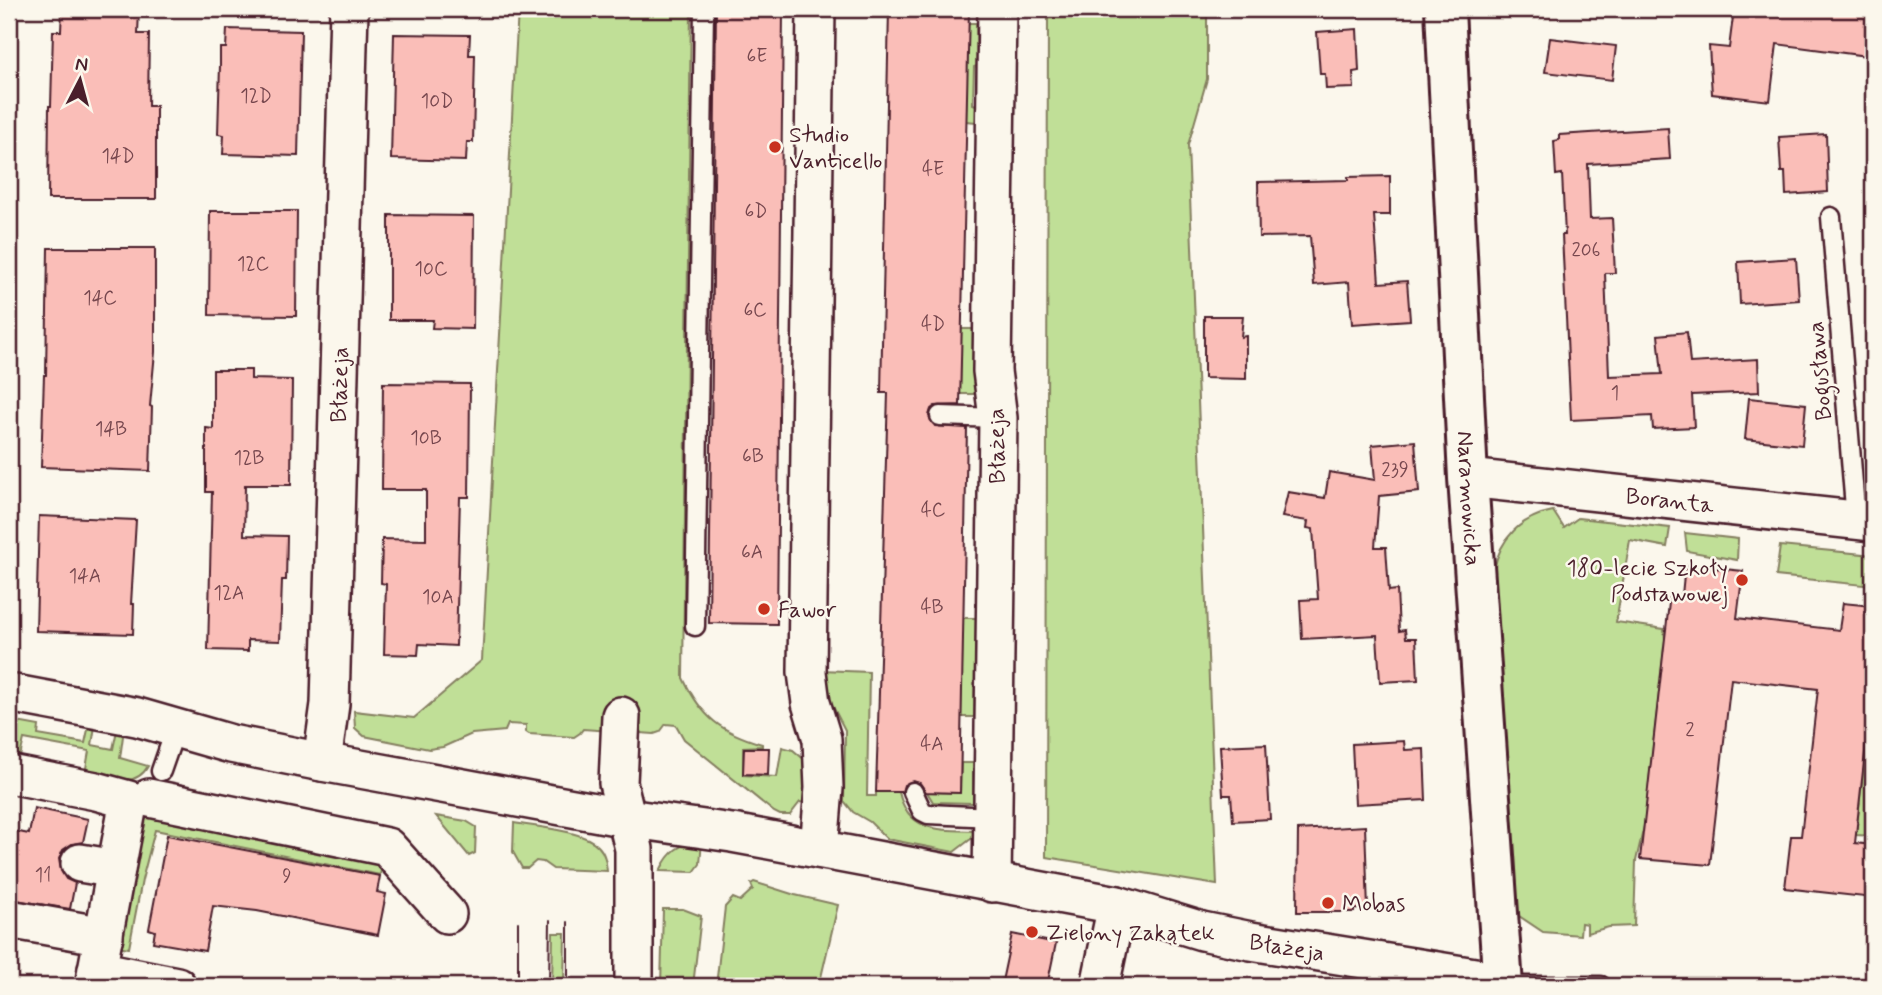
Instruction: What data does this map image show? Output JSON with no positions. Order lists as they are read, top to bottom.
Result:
{
  "streets": {
    "street": ["Błażeja", "Naramowicka", "Boranta"],
    "lane": ["Bogusława"]
  },
  "crossings": [
    ["Bogusława", "Boranta"],
    ["Błażeja", "Naramowicka"],
    ["Naramowicka", "Boranta"]
  ],
  "places": [
    "Studio Vanticello",
    "180-lecie Szkoły Podstawowej",
    "Fawor",
    "Mobas",
    "Zielony Zakątek"
  ],
  "house_numbers": [
    "6E",
    "12D",
    "10D",
    "14D",
    "4E",
    "6D",
    "206",
    "12C",
    "10C",
    "14C",
    "6C",
    "4D",
    "1",
    "14B",
    "10B",
    "6B",
    "12B",
    "239",
    "4C",
    "6A",
    "14A",
    "12A",
    "10A",
    "4B",
    "2",
    "4A",
    "11",
    "9"
  ],
  "north": "top"
}
